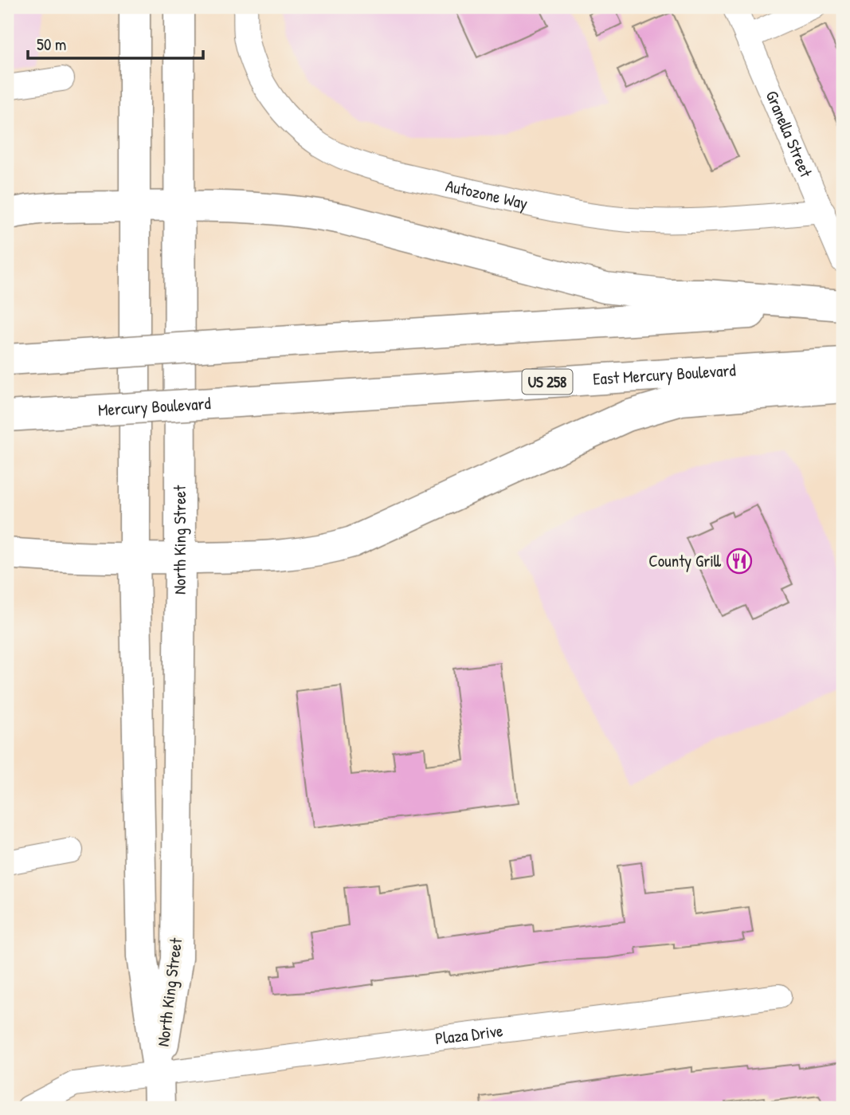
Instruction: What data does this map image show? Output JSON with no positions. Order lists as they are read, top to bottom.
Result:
{
  "streets": {
    "main road": [
      "East Mercury Boulevard",
      "US 258",
      "Mercury Boulevard",
      "North King Street"
    ],
    "street": ["Granella Street", "Autozone Way", "Plaza Drive"]
  },
  "crossings": [
    ["Granella Street", "Autozone Way"],
    ["East Mercury Boulevard", "Mercury Boulevard"],
    ["North King Street", "Plaza Drive"]
  ],
  "places": {
    "restaurant": ["County Grill"]
  },
  "scale_bar": "50 m"
}
